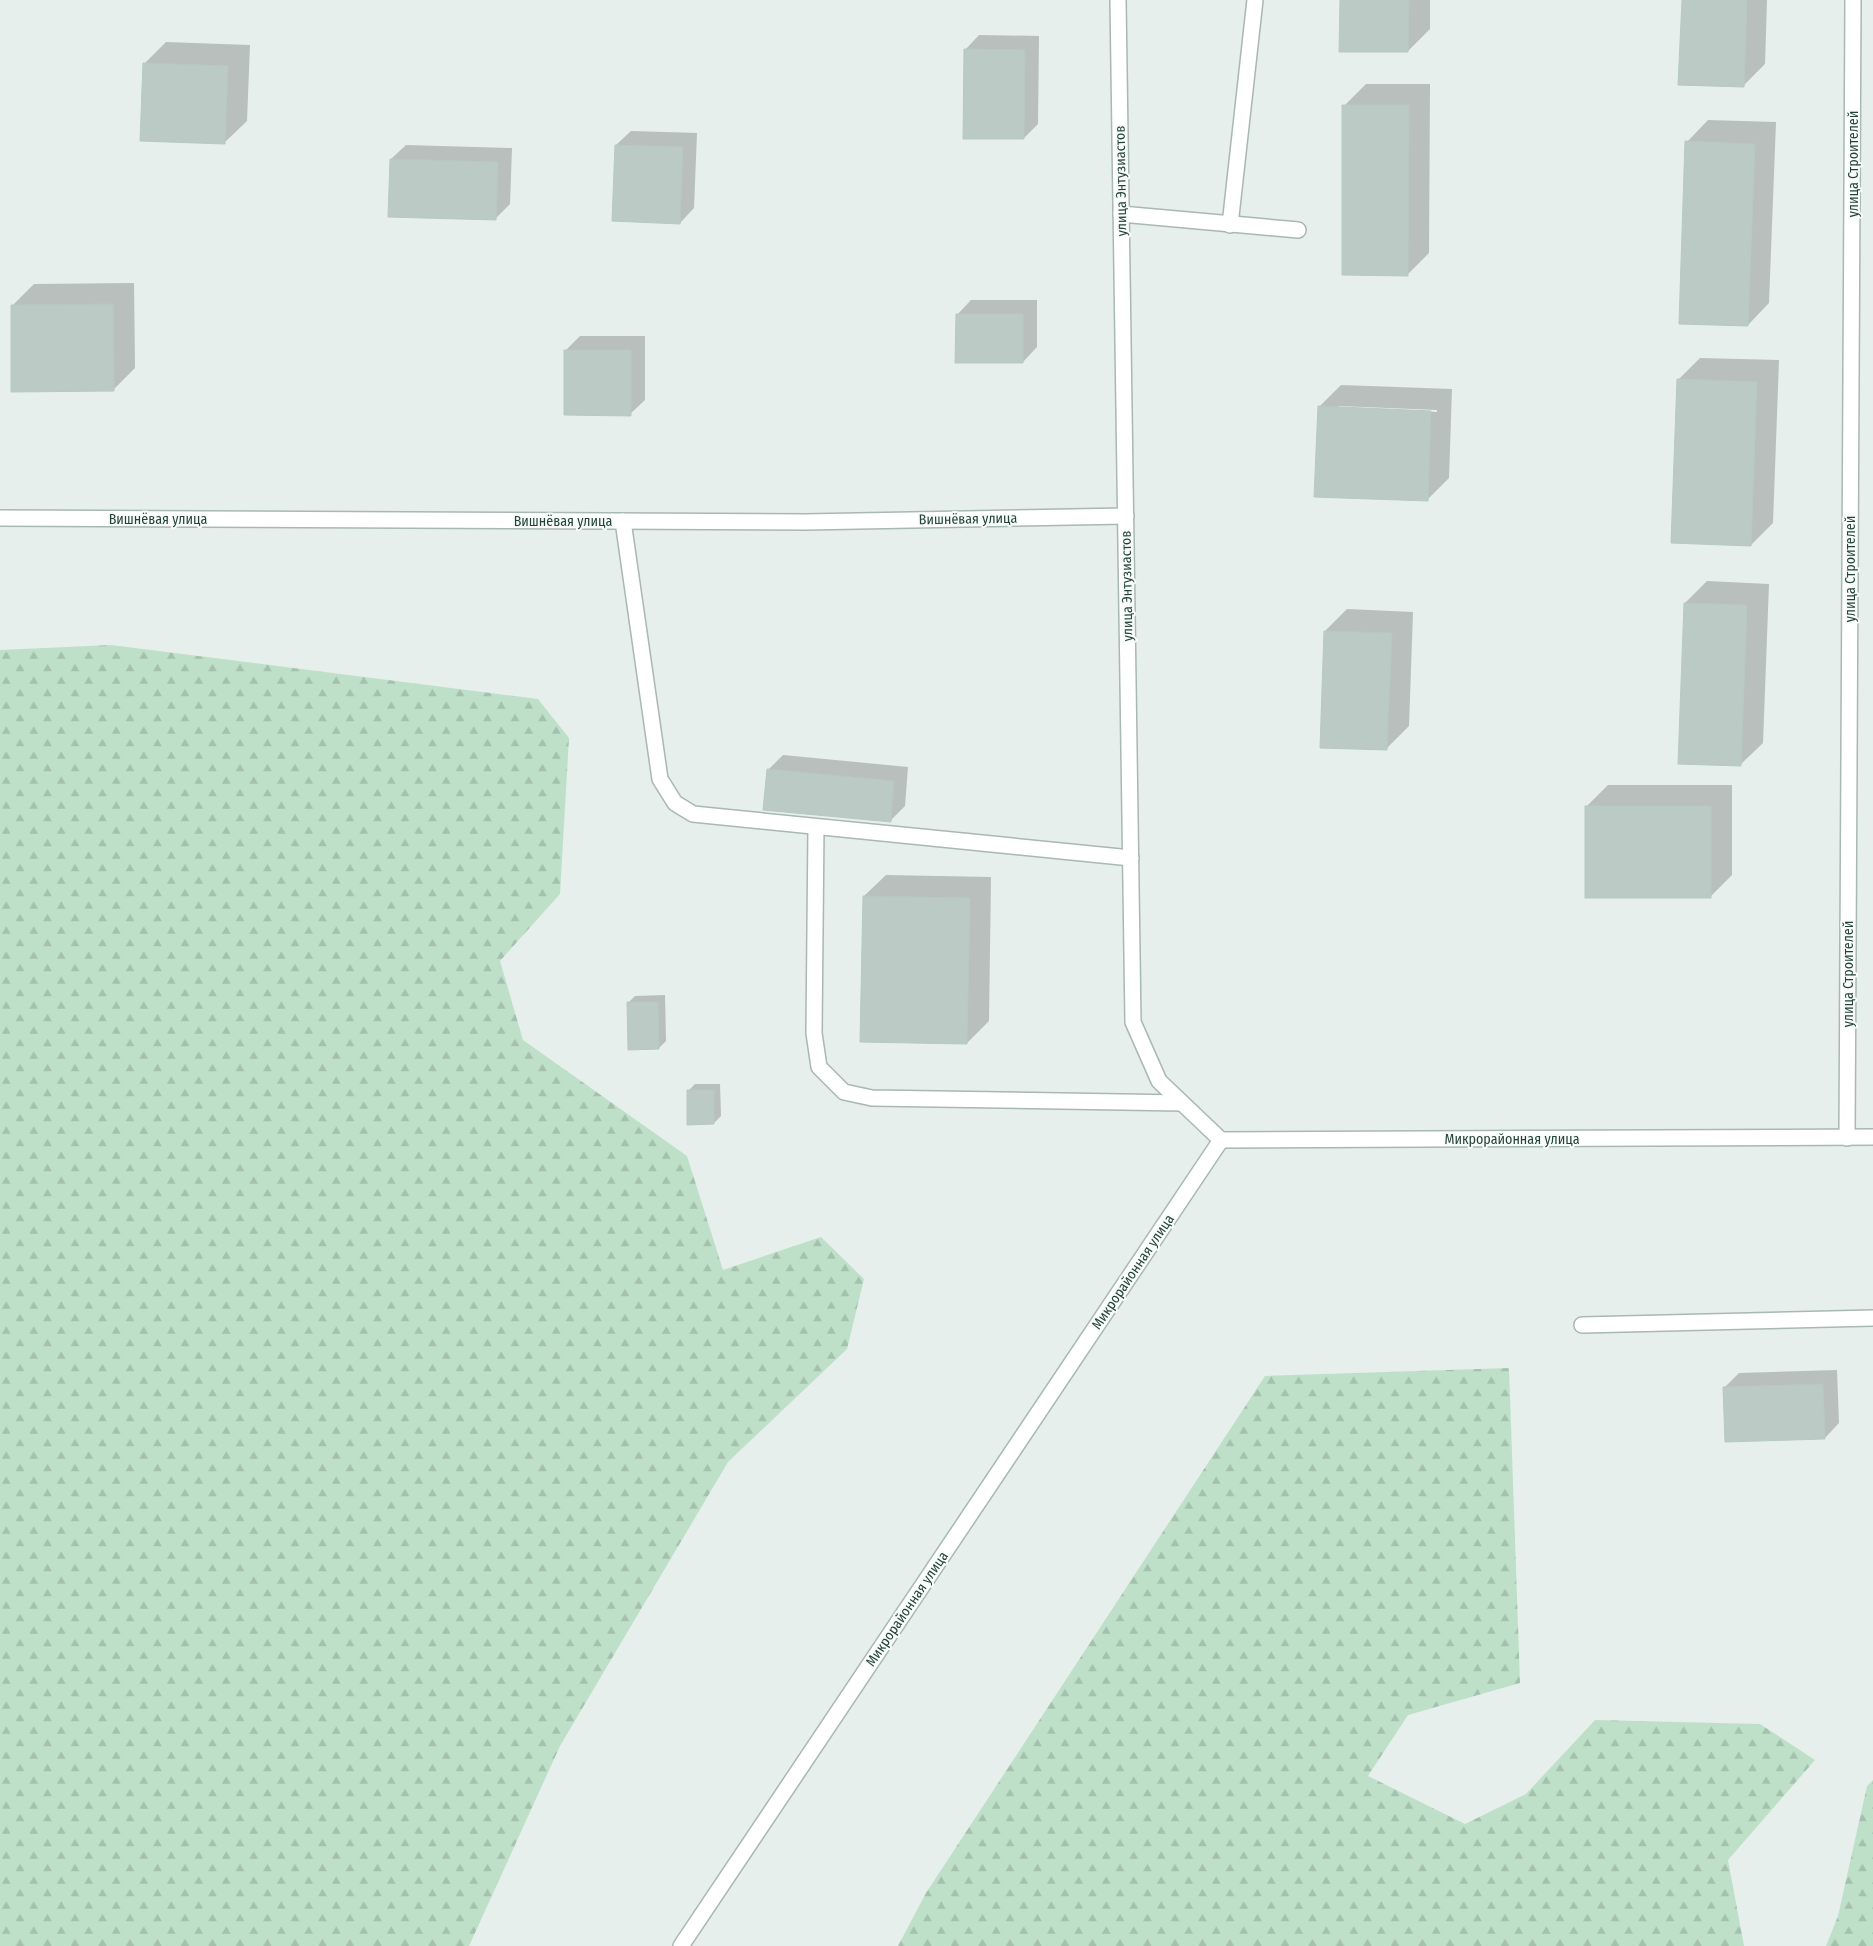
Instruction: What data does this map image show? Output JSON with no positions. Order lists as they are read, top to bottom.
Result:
{
  "streets": {
    "street": [
      "улица Строителей",
      "улица Энтузиастов",
      "Вишнёвая улица",
      "Микрорайонная улица"
    ]
  },
  "crossings": [
    ["улица Строителей", "Микрорайонная улица"],
    ["улица Энтузиастов", "Вишнёвая улица"],
    ["улица Энтузиастов", "Микрорайонная улица"]
  ]
}
